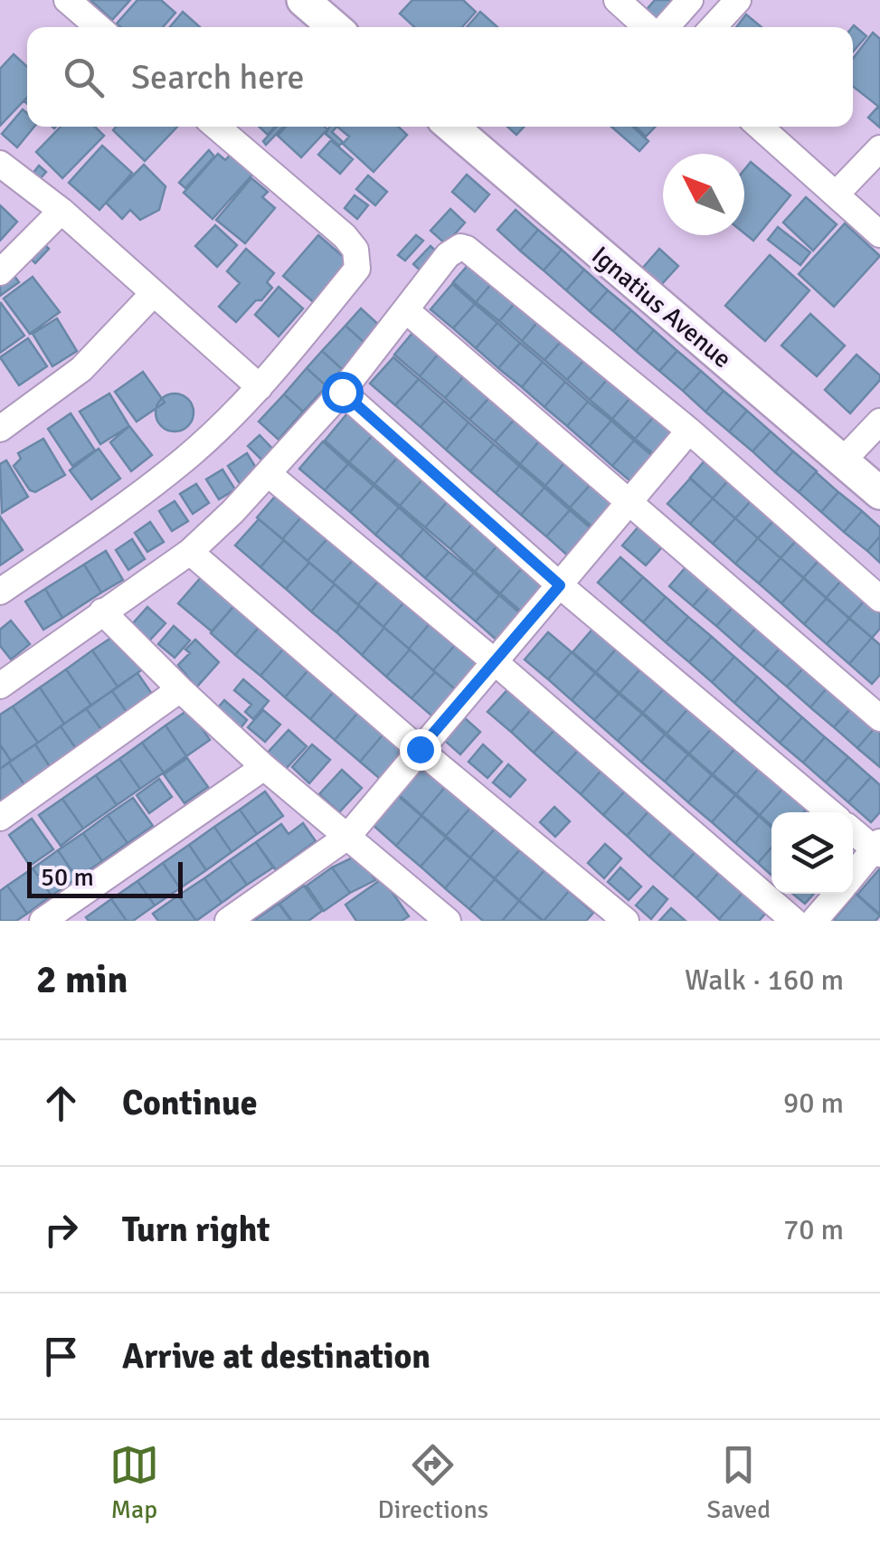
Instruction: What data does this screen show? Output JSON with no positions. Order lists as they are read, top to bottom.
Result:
{
  "streets": {
    "street": ["Ignatius Avenue"]
  },
  "scale_bar": "50 m",
  "north": "top left",
  "page": {
    "search": "Search here",
    "scale": "50 m",
    "heading": ["2 min", "Walk · 160 m"],
    "list": [
      ["Continue", "90 m"],
      ["Turn right", "70 m"],
      "Arrive at destination"
    ],
    "nav": ["Map", "Directions", "Saved"]
  }
}
